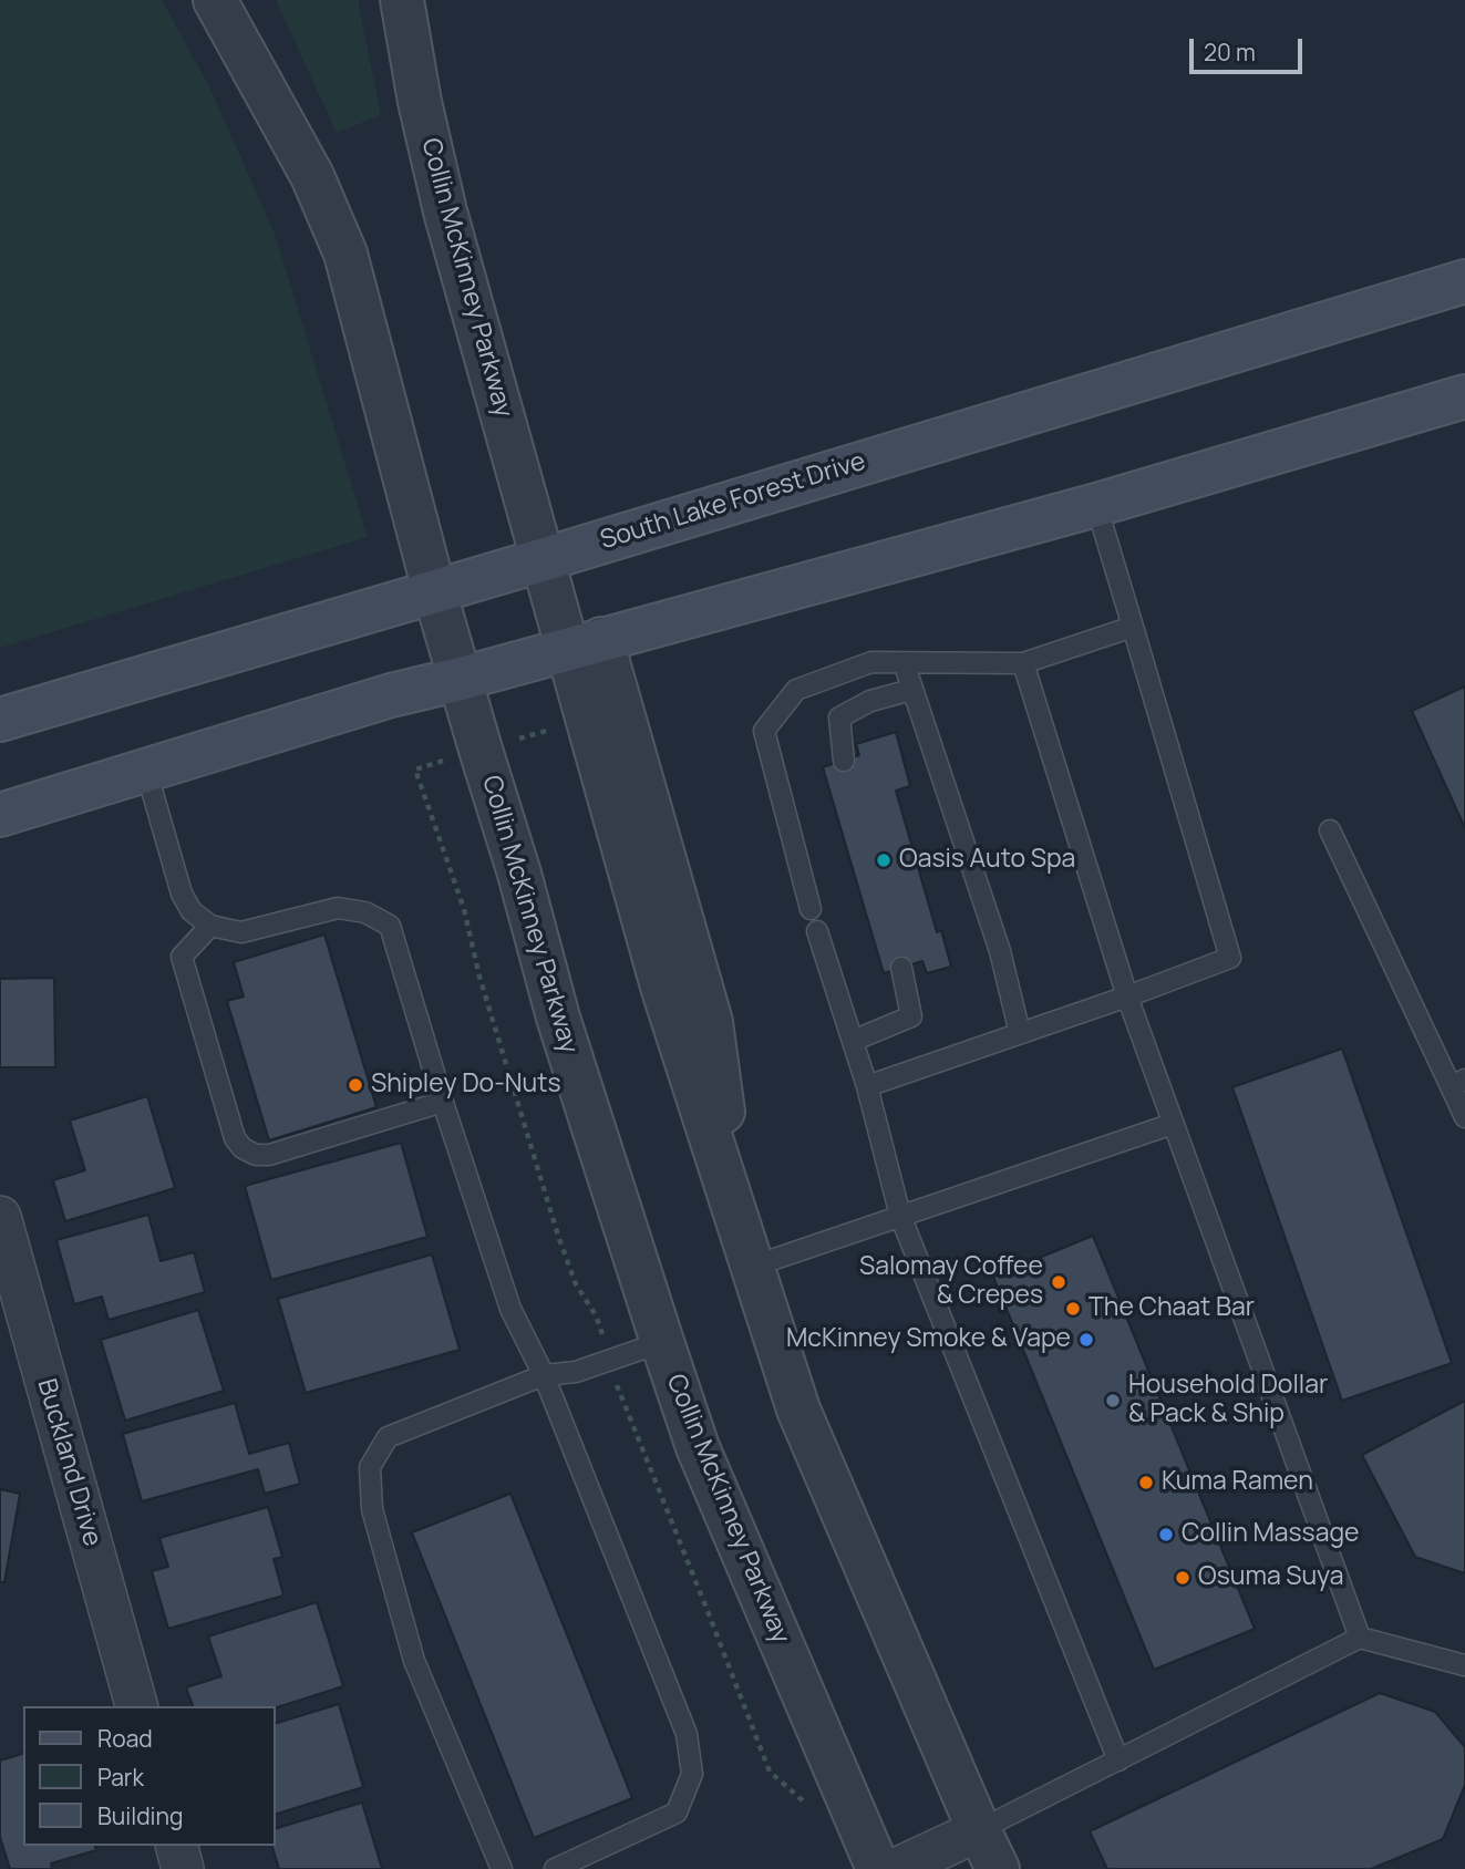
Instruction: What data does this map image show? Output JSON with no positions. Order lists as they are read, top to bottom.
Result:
{
  "streets": {
    "main road": ["South Lake Forest Drive"],
    "street": ["Collin McKinney Parkway", "Buckland Drive"]
  },
  "crossings": [
    ["Collin McKinney Parkway", "South Lake Forest Drive"]
  ],
  "places": [
    "Oasis Auto Spa",
    "Shipley Do-Nuts",
    "Salomay Coffee & Crepes",
    "The Chaat Bar",
    "McKinney Smoke & Vape",
    "Household Dollar & Pack & Ship",
    "Kuma Ramen",
    "Collin Massage",
    "Osuma Suya"
  ],
  "legend": ["Road", "Park", "Building"],
  "scale_bar": "20 m"
}
